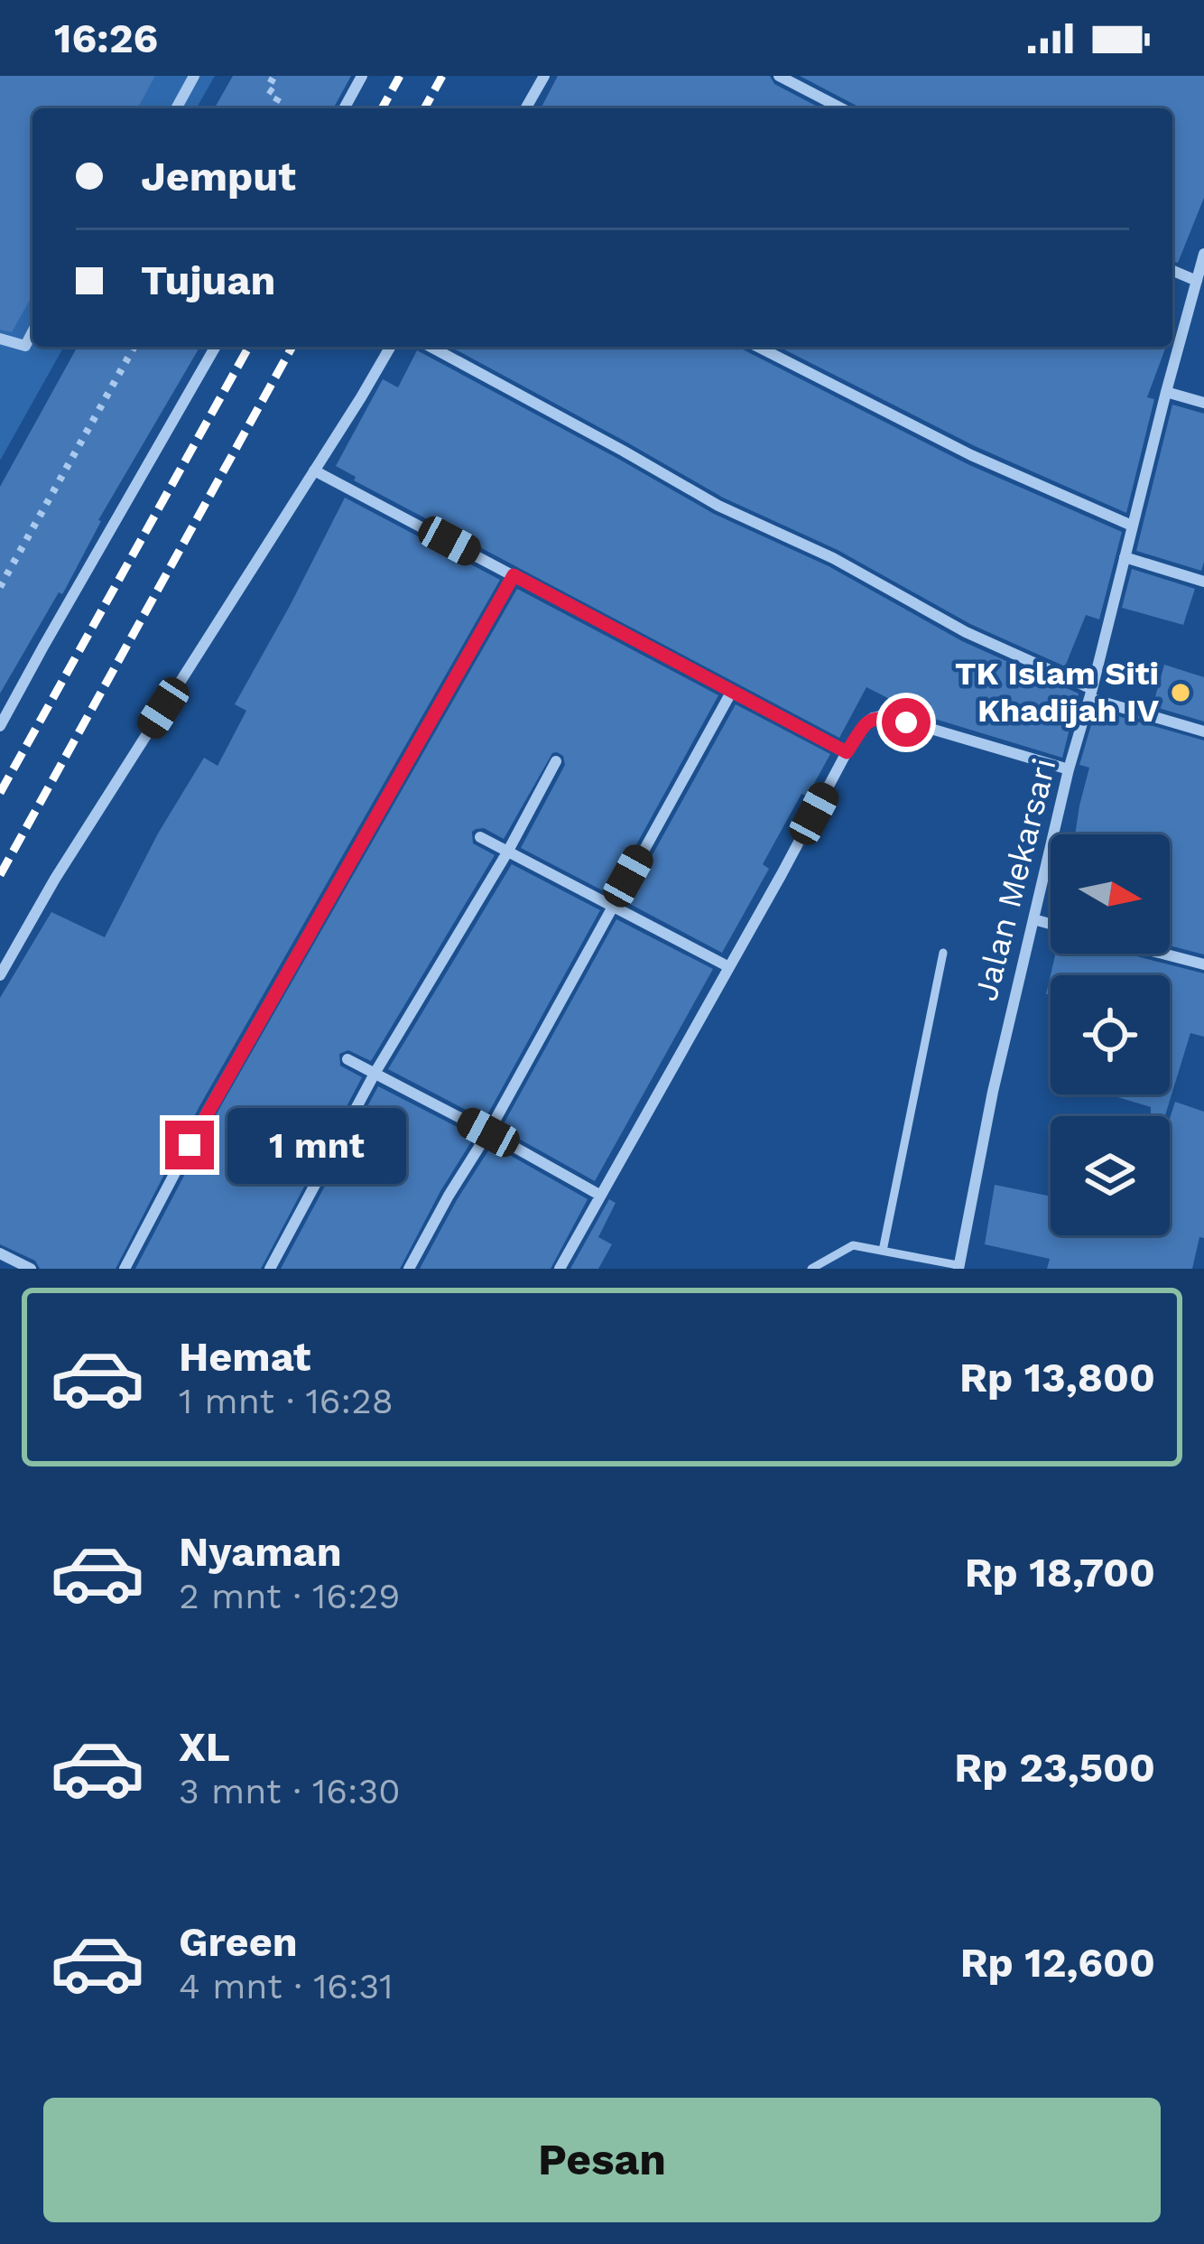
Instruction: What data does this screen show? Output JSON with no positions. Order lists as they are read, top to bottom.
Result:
{
  "streets": {
    "street": ["Jalan Mekarsari"]
  },
  "places": ["TK Islam Siti Khadijah IV"],
  "north": "right",
  "page": {
    "status": "16:26",
    "banner": ["Jemput", "Tujuan"],
    "bubble": "1 mnt",
    "list": [
      {
        "name": "Hemat",
        "note": "1 mnt · 16:28",
        "value": "Rp 13,800"
      },
      {
        "name": "Nyaman",
        "note": "2 mnt · 16:29",
        "value": "Rp 18,700"
      },
      {
        "name": "XL",
        "note": "3 mnt · 16:30",
        "value": "Rp 23,500"
      },
      {
        "name": "Green",
        "note": "4 mnt · 16:31",
        "value": "Rp 12,600"
      }
    ],
    "buttons": "Pesan"
  }
}
